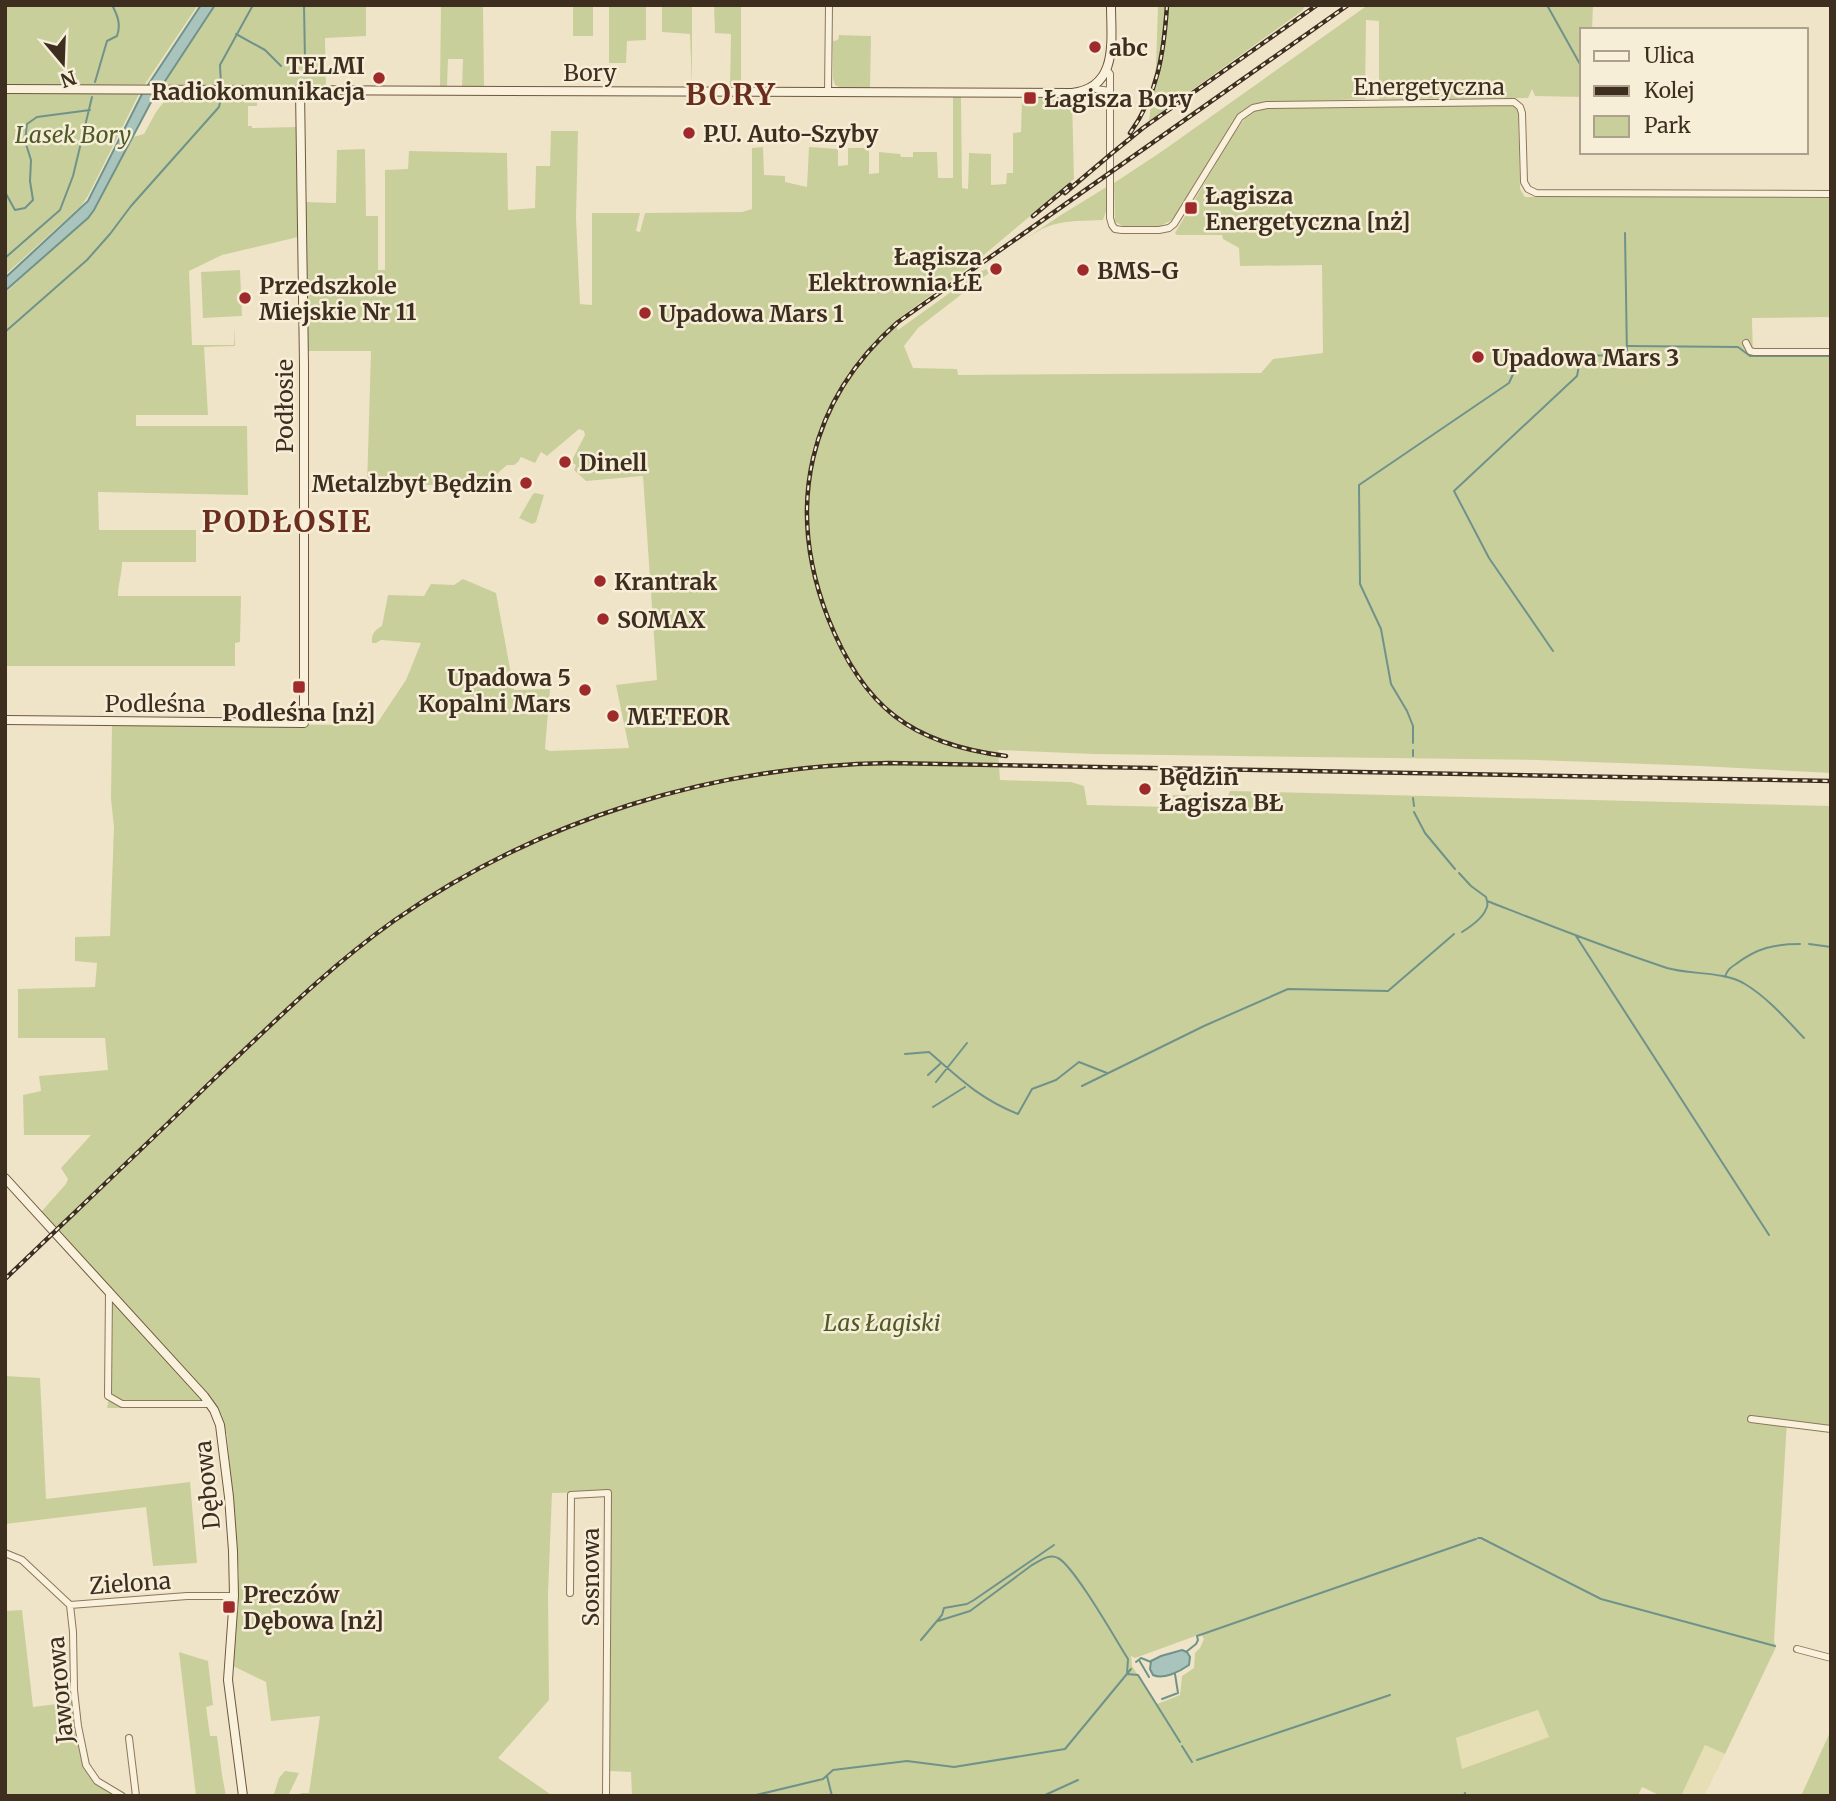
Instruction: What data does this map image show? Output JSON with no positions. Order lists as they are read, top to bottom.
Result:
{
  "streets": {
    "street": [
      "Bory",
      "Energetyczna",
      "Podłosie",
      "Podleśna",
      "Dębowa",
      "Sosnowa",
      "Zielona",
      "Jaworowa"
    ]
  },
  "crossings": [
    ["Bory", "Podłosie"],
    ["Podłosie", "Podleśna"],
    ["Dębowa", "Zielona"],
    ["Zielona", "Jaworowa"]
  ],
  "districts": ["BORY", "PODŁOSIE"],
  "parks": ["Lasek Bory", "Las Łagiski"],
  "places": {
    "other": [
      "abc",
      "TELMI Radiokomunikacja",
      "P.U. Auto-Szyby",
      "Łagisza Elektrownia ŁE",
      "BMS-G",
      "Przedszkole Miejskie Nr 11",
      "Upadowa Mars 1",
      "Upadowa Mars 3",
      "Dinell",
      "Metalzbyt Będzin",
      "Krantrak",
      "SOMAX",
      "Upadowa 5 Kopalni Mars",
      "METEOR",
      "Będzin Łagisza BŁ"
    ],
    "transit": [
      "Łagisza Bory",
      "Łagisza Energetyczna [nż]",
      "Podleśna [nż]",
      "Preczów Dębowa [nż]"
    ]
  },
  "legend": ["Ulica", "Kolej", "Park"],
  "north": "bottom"
}
